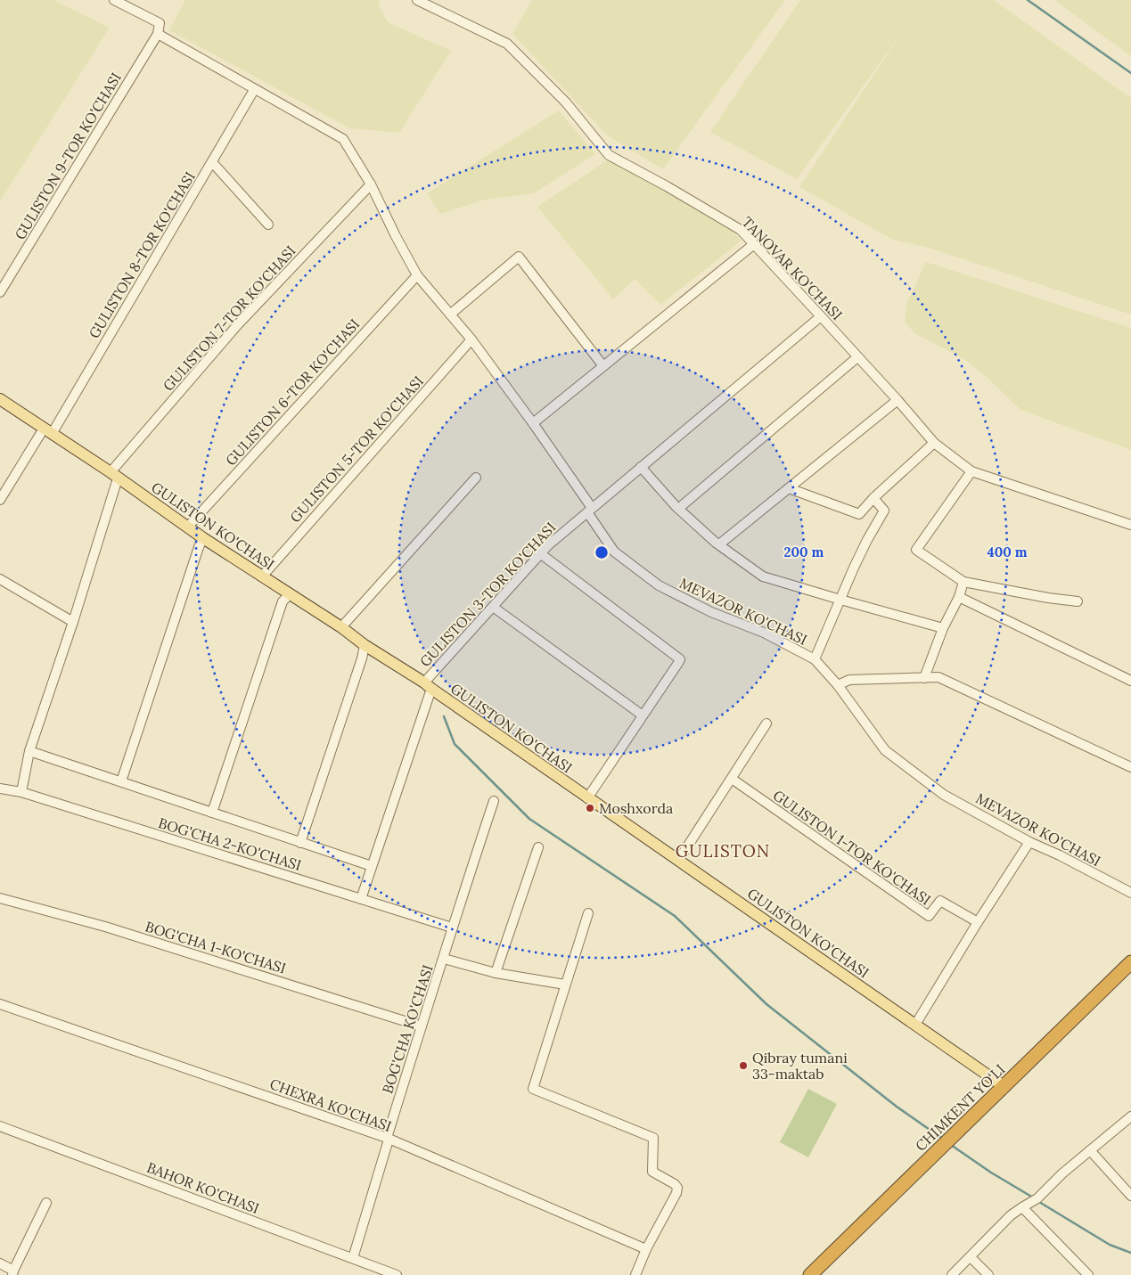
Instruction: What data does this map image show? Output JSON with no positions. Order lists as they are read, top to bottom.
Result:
{
  "streets": {
    "highway": ["CHIMKENT YO‘LI"],
    "main road": ["GULISTON KO'CHASI"],
    "street": [
      "GULISTON 9-TOR KO'CHASI",
      "GULISTON 8-TOR KO'CHASI",
      "TANOVAR KO'CHASI",
      "GULISTON 7-TOR KO'CHASI",
      "GULISTON 6-TOR KO'CHASI",
      "GULISTON 5-TOR KO'CHASI",
      "GULISTON 3-TOR KO'CHASI",
      "MEVAZOR KO'CHASI",
      "BOG'CHA 2-KO'CHASI",
      "GULISTON 1-TOR KO'CHASI",
      "BOG'CHA 1-KO'CHASI",
      "BOG'CHA KO'CHASI",
      "CHEXRA KO'CHASI",
      "BAHOR KO'CHASI"
    ]
  },
  "crossings": [
    ["GULISTON 9-TOR KO'CHASI", "MEVAZOR KO'CHASI"],
    ["GULISTON 8-TOR KO'CHASI", "GULISTON KO'CHASI"],
    ["GULISTON 8-TOR KO'CHASI", "MEVAZOR KO'CHASI"],
    ["TANOVAR KO'CHASI", "GULISTON 3-TOR KO'CHASI"],
    ["GULISTON 7-TOR KO'CHASI", "GULISTON KO'CHASI"],
    ["GULISTON 7-TOR KO'CHASI", "MEVAZOR KO'CHASI"],
    ["GULISTON 6-TOR KO'CHASI", "GULISTON KO'CHASI"],
    ["GULISTON 6-TOR KO'CHASI", "MEVAZOR KO'CHASI"],
    ["GULISTON 5-TOR KO'CHASI", "GULISTON KO'CHASI"],
    ["GULISTON 5-TOR KO'CHASI", "MEVAZOR KO'CHASI"],
    ["GULISTON KO'CHASI", "GULISTON 3-TOR KO'CHASI"],
    ["GULISTON KO'CHASI", "CHIMKENT YO‘LI"],
    ["GULISTON 3-TOR KO'CHASI", "MEVAZOR KO'CHASI"],
    ["BOG'CHA 2-KO'CHASI", "BOG'CHA KO'CHASI"],
    ["BOG'CHA 1-KO'CHASI", "BOG'CHA KO'CHASI"],
    ["BOG'CHA KO'CHASI", "CHEXRA KO'CHASI"],
    ["BOG'CHA KO'CHASI", "BAHOR KO'CHASI"]
  ],
  "districts": ["GULISTON"],
  "places": ["Moshxorda", "Qibray tumani 33-maktab"],
  "rings": ["200 m", "400 m"]
}
